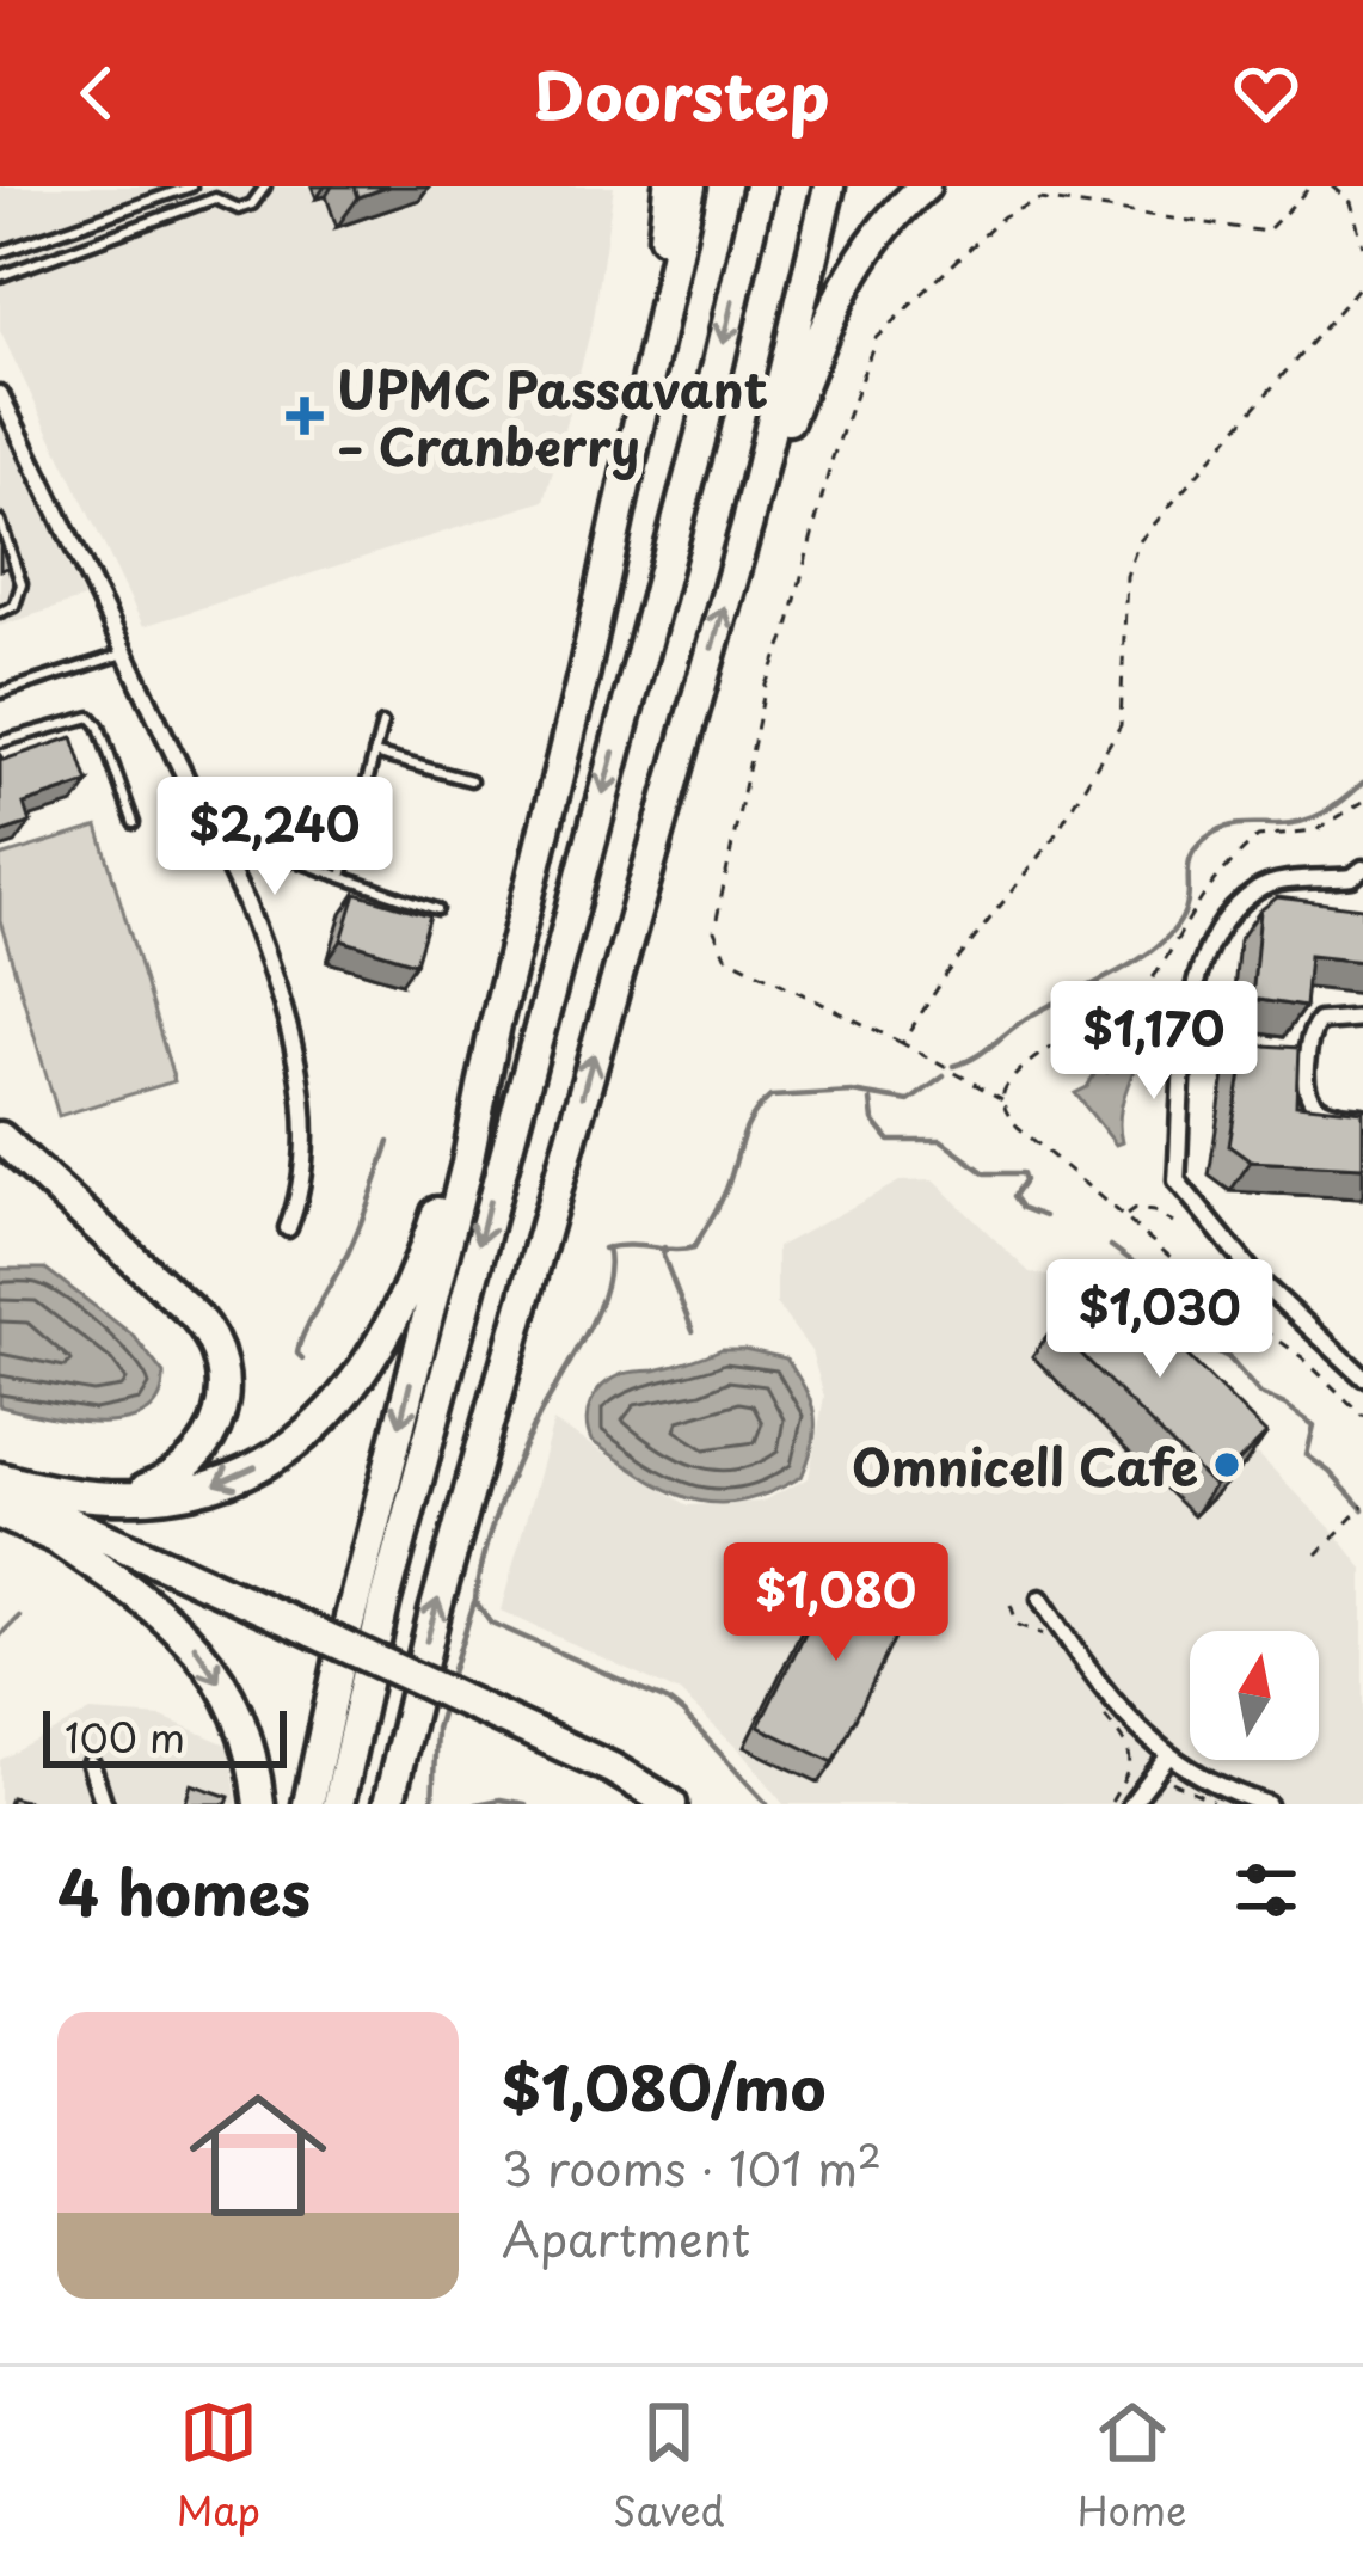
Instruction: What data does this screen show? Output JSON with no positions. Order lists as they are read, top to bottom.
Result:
{
  "places": {
    "health": ["UPMC Passavant – Cranberry"],
    "other": ["Omnicell Cafe"]
  },
  "scale_bar": "100 m",
  "north": "top",
  "page": {
    "header": "Doorstep",
    "price": [
      "$2,240",
      "$1,170",
      "$1,030",
      "$1,080"
    ],
    "scale": "100 m",
    "heading": "4 homes",
    "list": [
      {
        "name": "$1,080/mo",
        "note": "3 rooms · 101 m² · Apartment"
      }
    ],
    "tabs": ["Map", "Saved", "Home"]
  }
}
